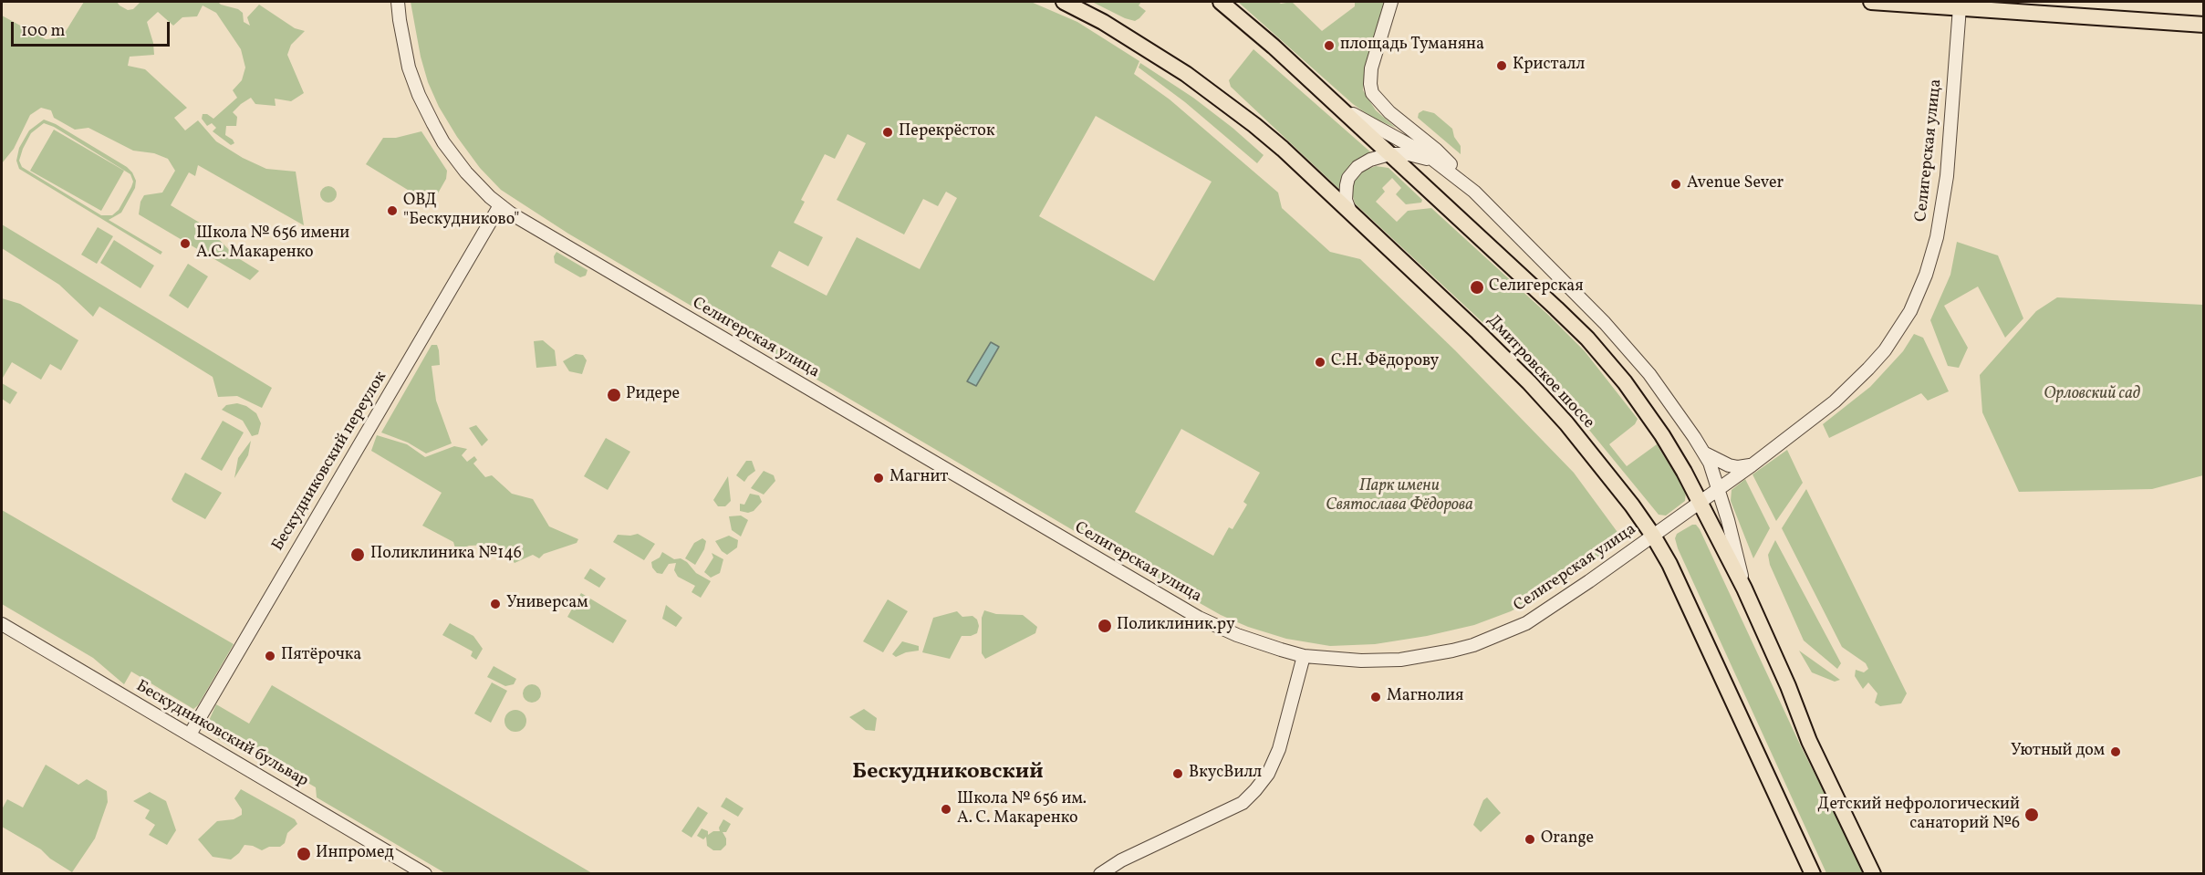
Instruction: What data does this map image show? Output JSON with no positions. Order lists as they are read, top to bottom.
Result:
{
  "streets": {
    "main road": ["Дмитровское шоссе"],
    "street": ["Селигерская улица", "Бескудниковский переулок", "Бескудниковский бульвар"]
  },
  "crossings": [
    ["Селигерская улица", "Дмитровское шоссе"],
    ["Селигерская улица", "Бескудниковский переулок"],
    ["Бескудниковский переулок", "Бескудниковский бульвар"]
  ],
  "districts": ["Бескудниковский"],
  "parks": ["Орловский сад", "Парк имени Святослава Фёдорова"],
  "places": [
    "площадь Туманяна",
    "Кристалл",
    "Перекрёсток",
    "Avenue Sever",
    "ОВД \"Бескудниково\"",
    "Школа № 656 имени А.С. Макаренко",
    "Селигерская",
    "С.Н. Фёдорову",
    "Ридере",
    "Магнит",
    "Поликлиника №146",
    "Универсам",
    "Поликлиник.ру",
    "Пятёрочка",
    "Магнолия",
    "Уютный дом",
    "ВкусВилл",
    "Школа № 656 им. А. С. Макаренко",
    "Детский нефрологический санаторий №6",
    "Orange",
    "Инпромед"
  ],
  "scale_bar": "100 m"
}
